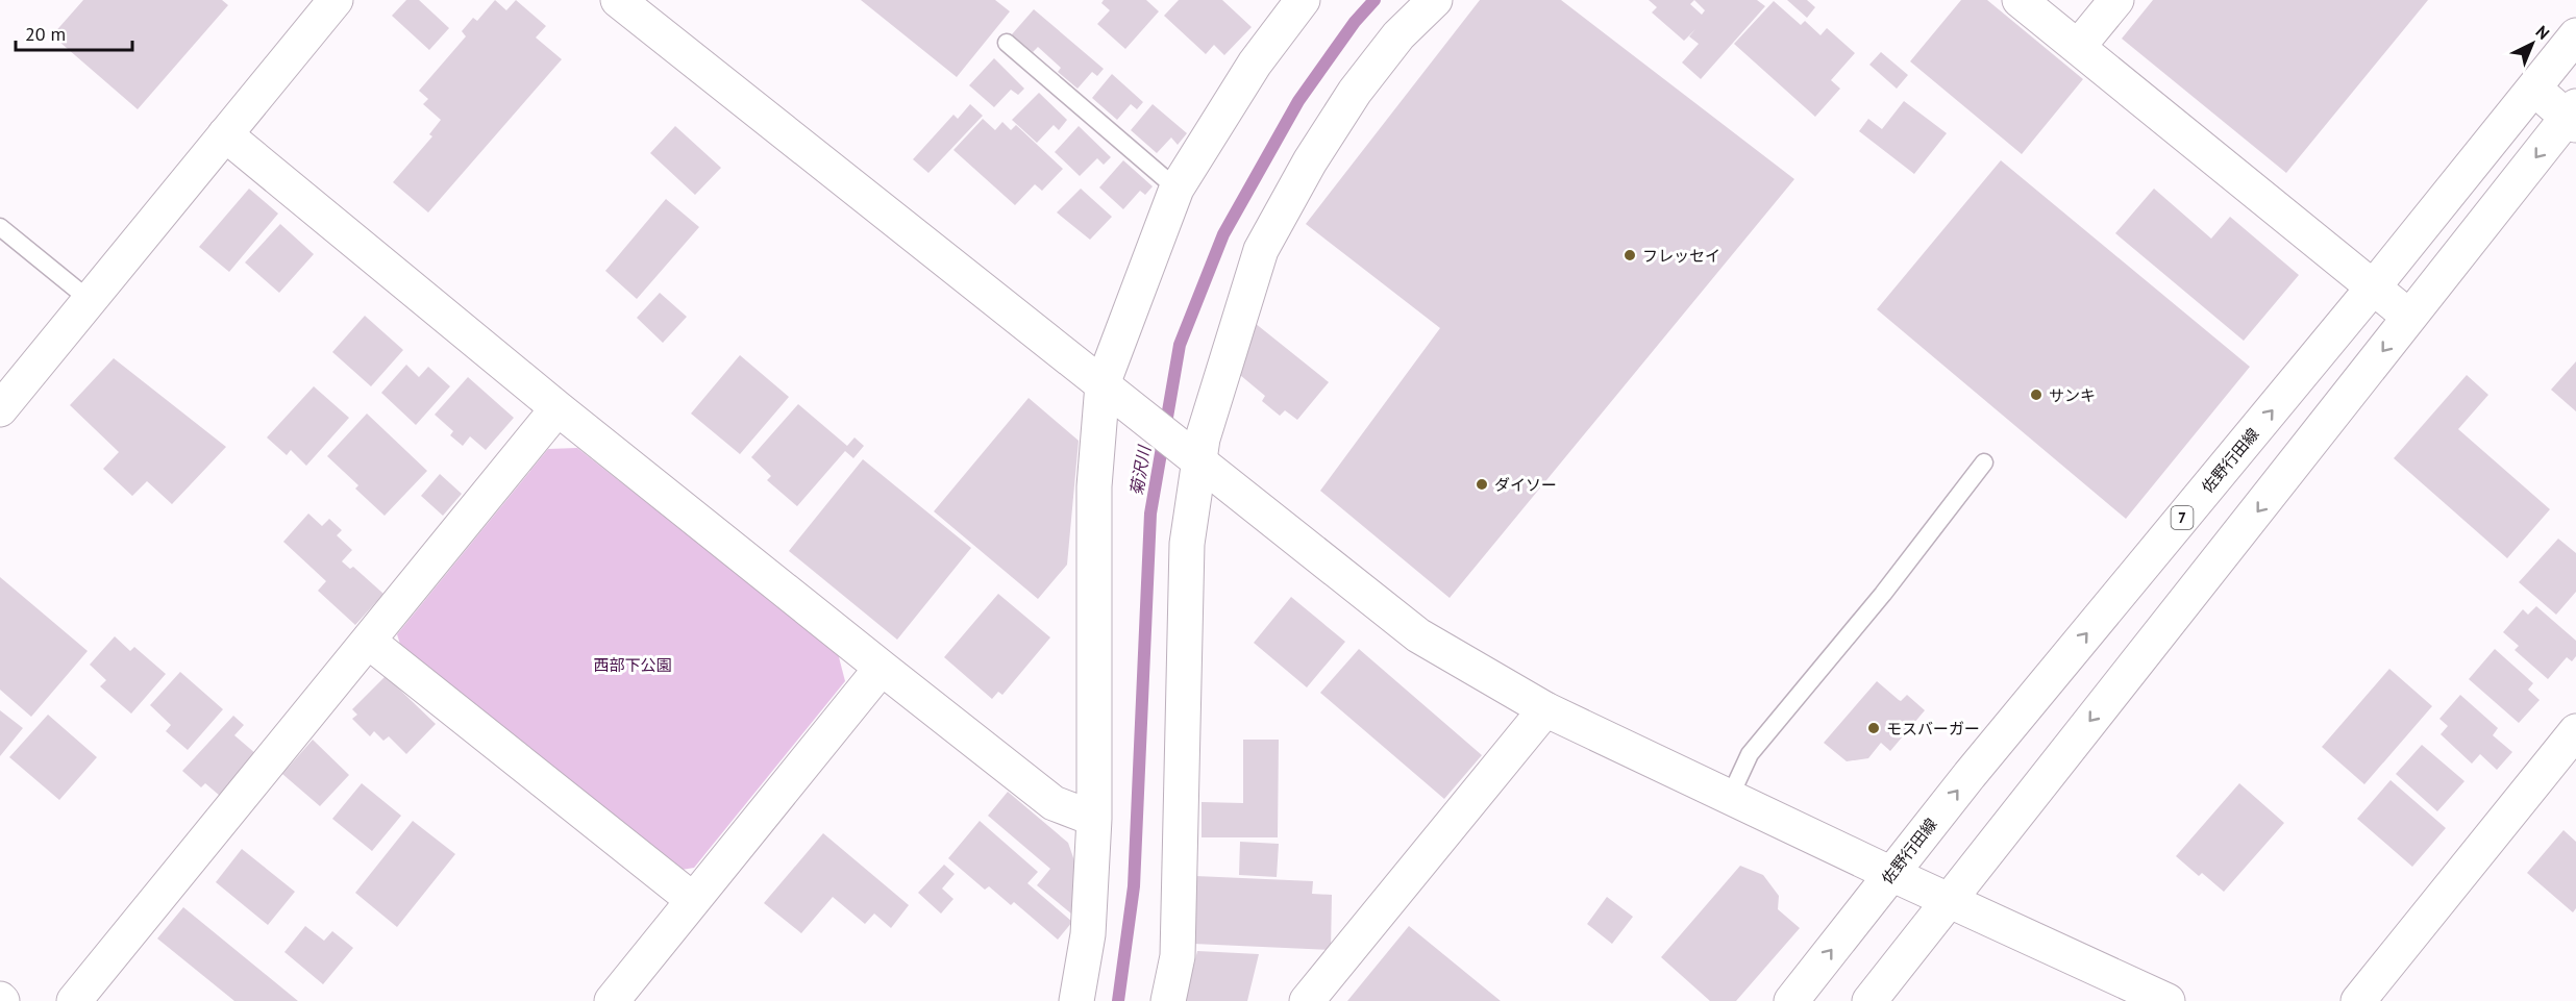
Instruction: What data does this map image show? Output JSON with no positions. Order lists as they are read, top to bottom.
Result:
{
  "streets": {
    "street": ["佐野行田線", "7"]
  },
  "water": ["菊沢川"],
  "parks": ["西部下公園"],
  "places": [
    "フレッセイ",
    "サンキ",
    "ダイソー",
    "モスバーガー"
  ],
  "scale_bar": "20 m",
  "north": "top right"
}
